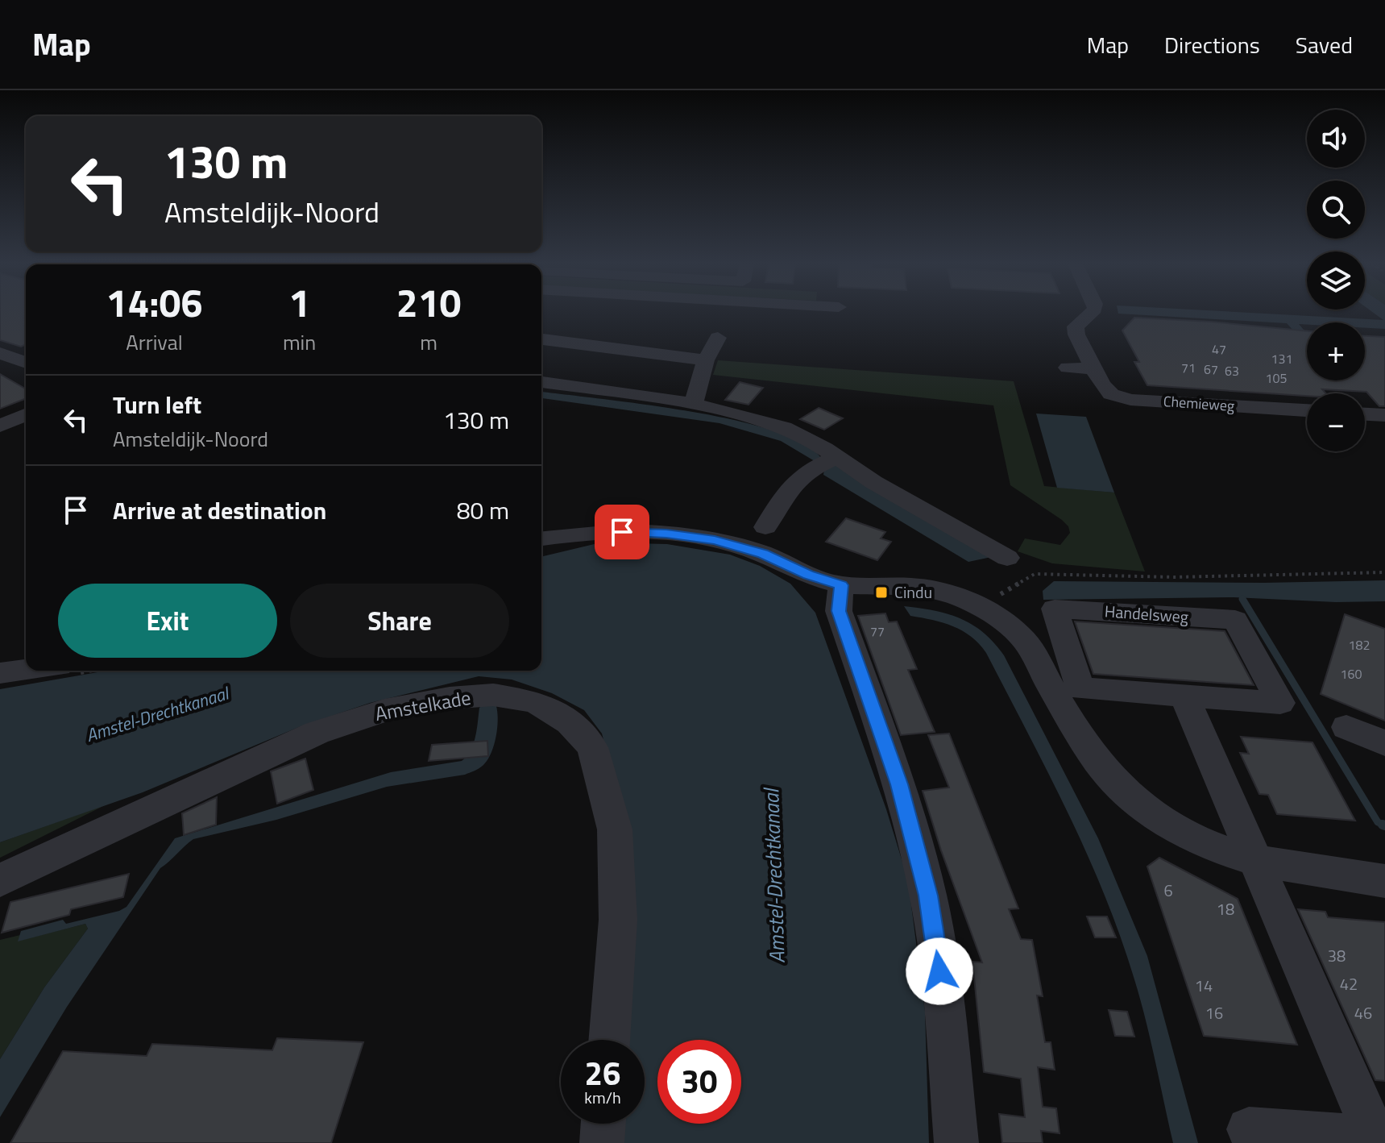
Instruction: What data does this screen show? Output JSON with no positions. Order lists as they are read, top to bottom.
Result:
{
  "streets": {
    "street": ["Chemieweg", "Handelsweg", "Amstelkade"]
  },
  "water": ["Amstel-Drechtkanaal"],
  "places": {
    "transit": ["Cindu"]
  },
  "house_numbers": [
    "47",
    "131",
    "71",
    "67",
    "63",
    "105",
    "77",
    "182",
    "160",
    "6",
    "18",
    "38",
    "42",
    "14",
    "16",
    "46"
  ],
  "page": {
    "header": "Map",
    "nav": ["Map", "Directions", "Saved"],
    "map_buttons": ["+", "−"],
    "turn": ["130 m", "Amsteldijk-Noord"],
    "eta": [
      "14:06",
      "Arrival",
      "1",
      "min",
      "210",
      "m"
    ],
    "list": [
      {
        "name": "Turn left",
        "note": "Amsteldijk-Noord",
        "value": "130 m"
      },
      {
        "name": "Arrive at destination",
        "value": "80 m"
      }
    ],
    "buttons": ["Exit", "Share"],
    "speed": "26 km/h",
    "limit": "30"
  }
}
